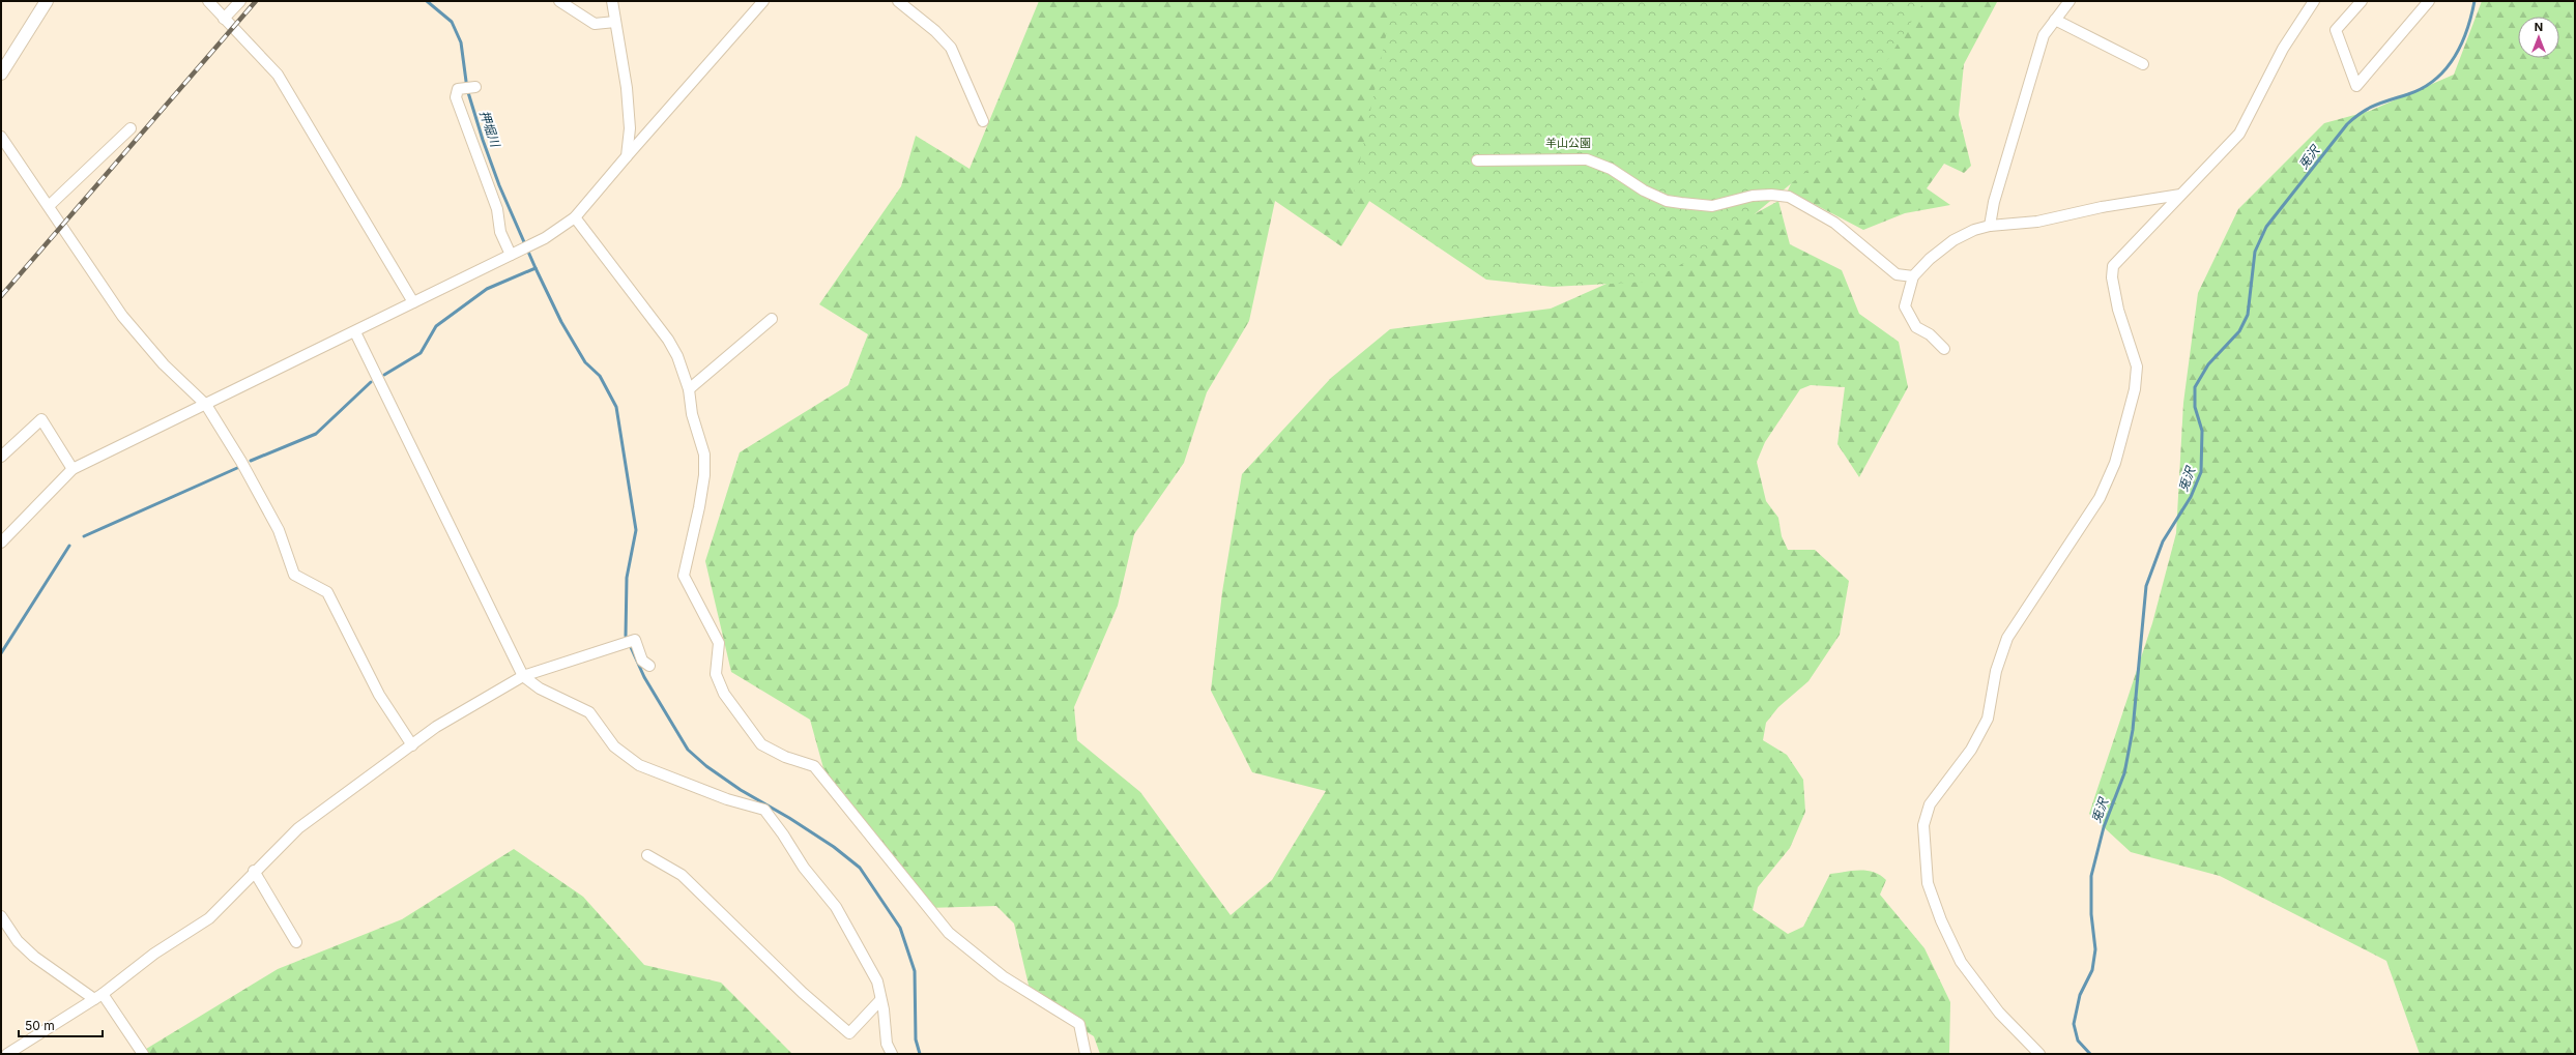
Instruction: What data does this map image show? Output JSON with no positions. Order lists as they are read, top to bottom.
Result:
{
  "water": ["押堀川", "兎沢"],
  "parks": ["羊山公園"],
  "scale_bar": "50 m",
  "north": "top"
}
